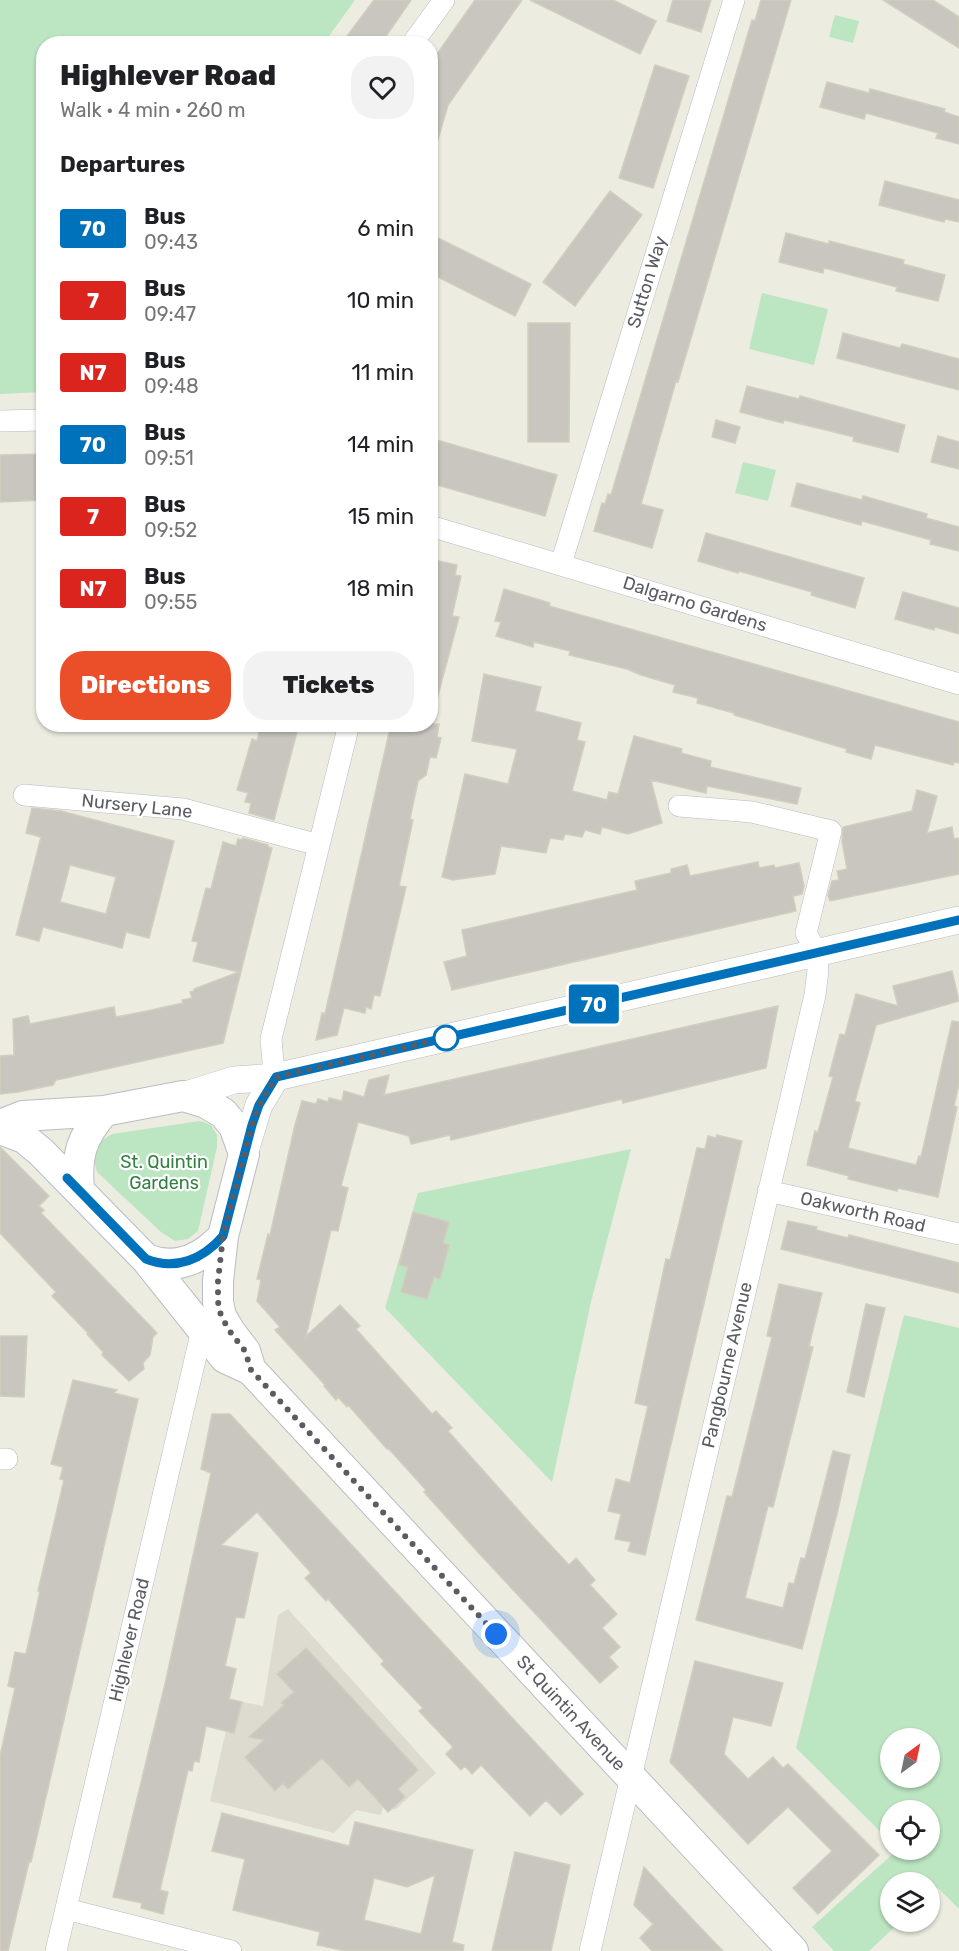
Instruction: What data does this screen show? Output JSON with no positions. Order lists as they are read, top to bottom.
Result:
{
  "streets": {
    "main road": ["St Quintin Avenue"],
    "street": [
      "Sutton Way",
      "Dalgarno Gardens",
      "Nursery Lane",
      "Oakworth Road",
      "Pangbourne Avenue",
      "Highlever Road"
    ]
  },
  "crossings": [
    ["Sutton Way", "Dalgarno Gardens"],
    ["Oakworth Road", "Pangbourne Avenue"],
    ["Pangbourne Avenue", "St Quintin Avenue"],
    ["Highlever Road", "St Quintin Avenue"]
  ],
  "parks": ["St. Quintin Gardens"],
  "lines": ["bus line 70"],
  "north": "top right",
  "page": {
    "on_map": "70",
    "heading": [
      ["Highlever Road", "Walk · 4 min · 260 m"],
      "Departures"
    ],
    "list": [
      {
        "mark": "70",
        "name": "Bus",
        "note": "09:43",
        "value": "6 min"
      },
      {
        "mark": "7",
        "name": "Bus",
        "note": "09:47",
        "value": "10 min"
      },
      {
        "mark": "N7",
        "name": "Bus",
        "note": "09:48",
        "value": "11 min"
      },
      {
        "mark": "70",
        "name": "Bus",
        "note": "09:51",
        "value": "14 min"
      },
      {
        "mark": "7",
        "name": "Bus",
        "note": "09:52",
        "value": "15 min"
      },
      {
        "mark": "N7",
        "name": "Bus",
        "note": "09:55",
        "value": "18 min"
      }
    ],
    "buttons": ["Directions", "Tickets"]
  }
}
